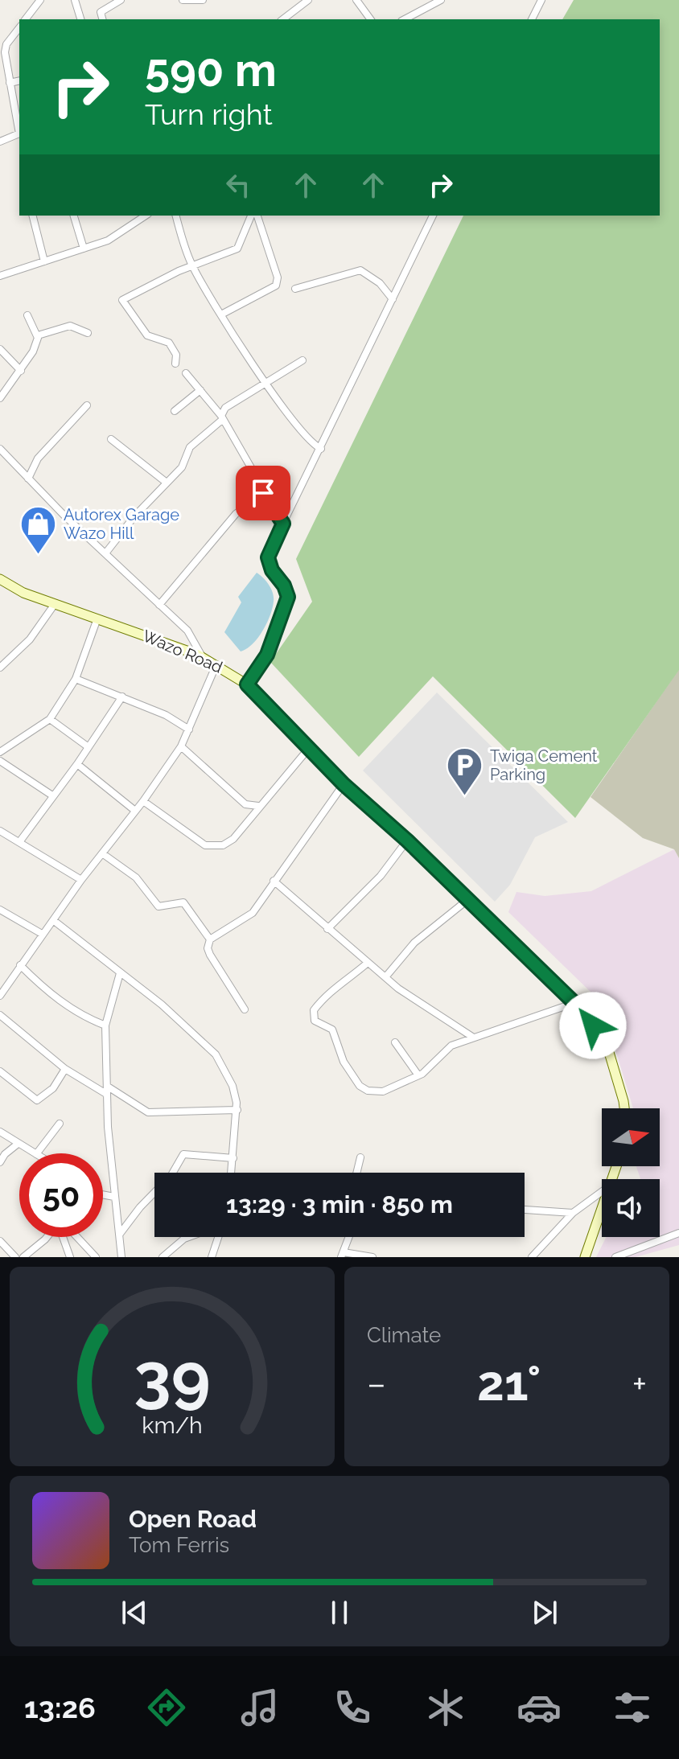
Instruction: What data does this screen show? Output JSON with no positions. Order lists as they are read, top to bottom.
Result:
{
  "streets": {
    "main road": ["Wazo Road"]
  },
  "places": {
    "shop": ["Autorex Garage Wazo Hill"],
    "parking": ["Twiga Cement Parking"]
  },
  "north": "right",
  "page": {
    "turn": ["590 m", "Turn right"],
    "limit": "50",
    "trip": "13:29 · 3 min · 850 m",
    "tile": "Climate",
    "heat": ["−", "21°", "+"],
    "song": ["Open Road", "Tom Ferris"],
    "tabs": "13:26",
    "gauge": ["39", "km/h"]
  }
}
